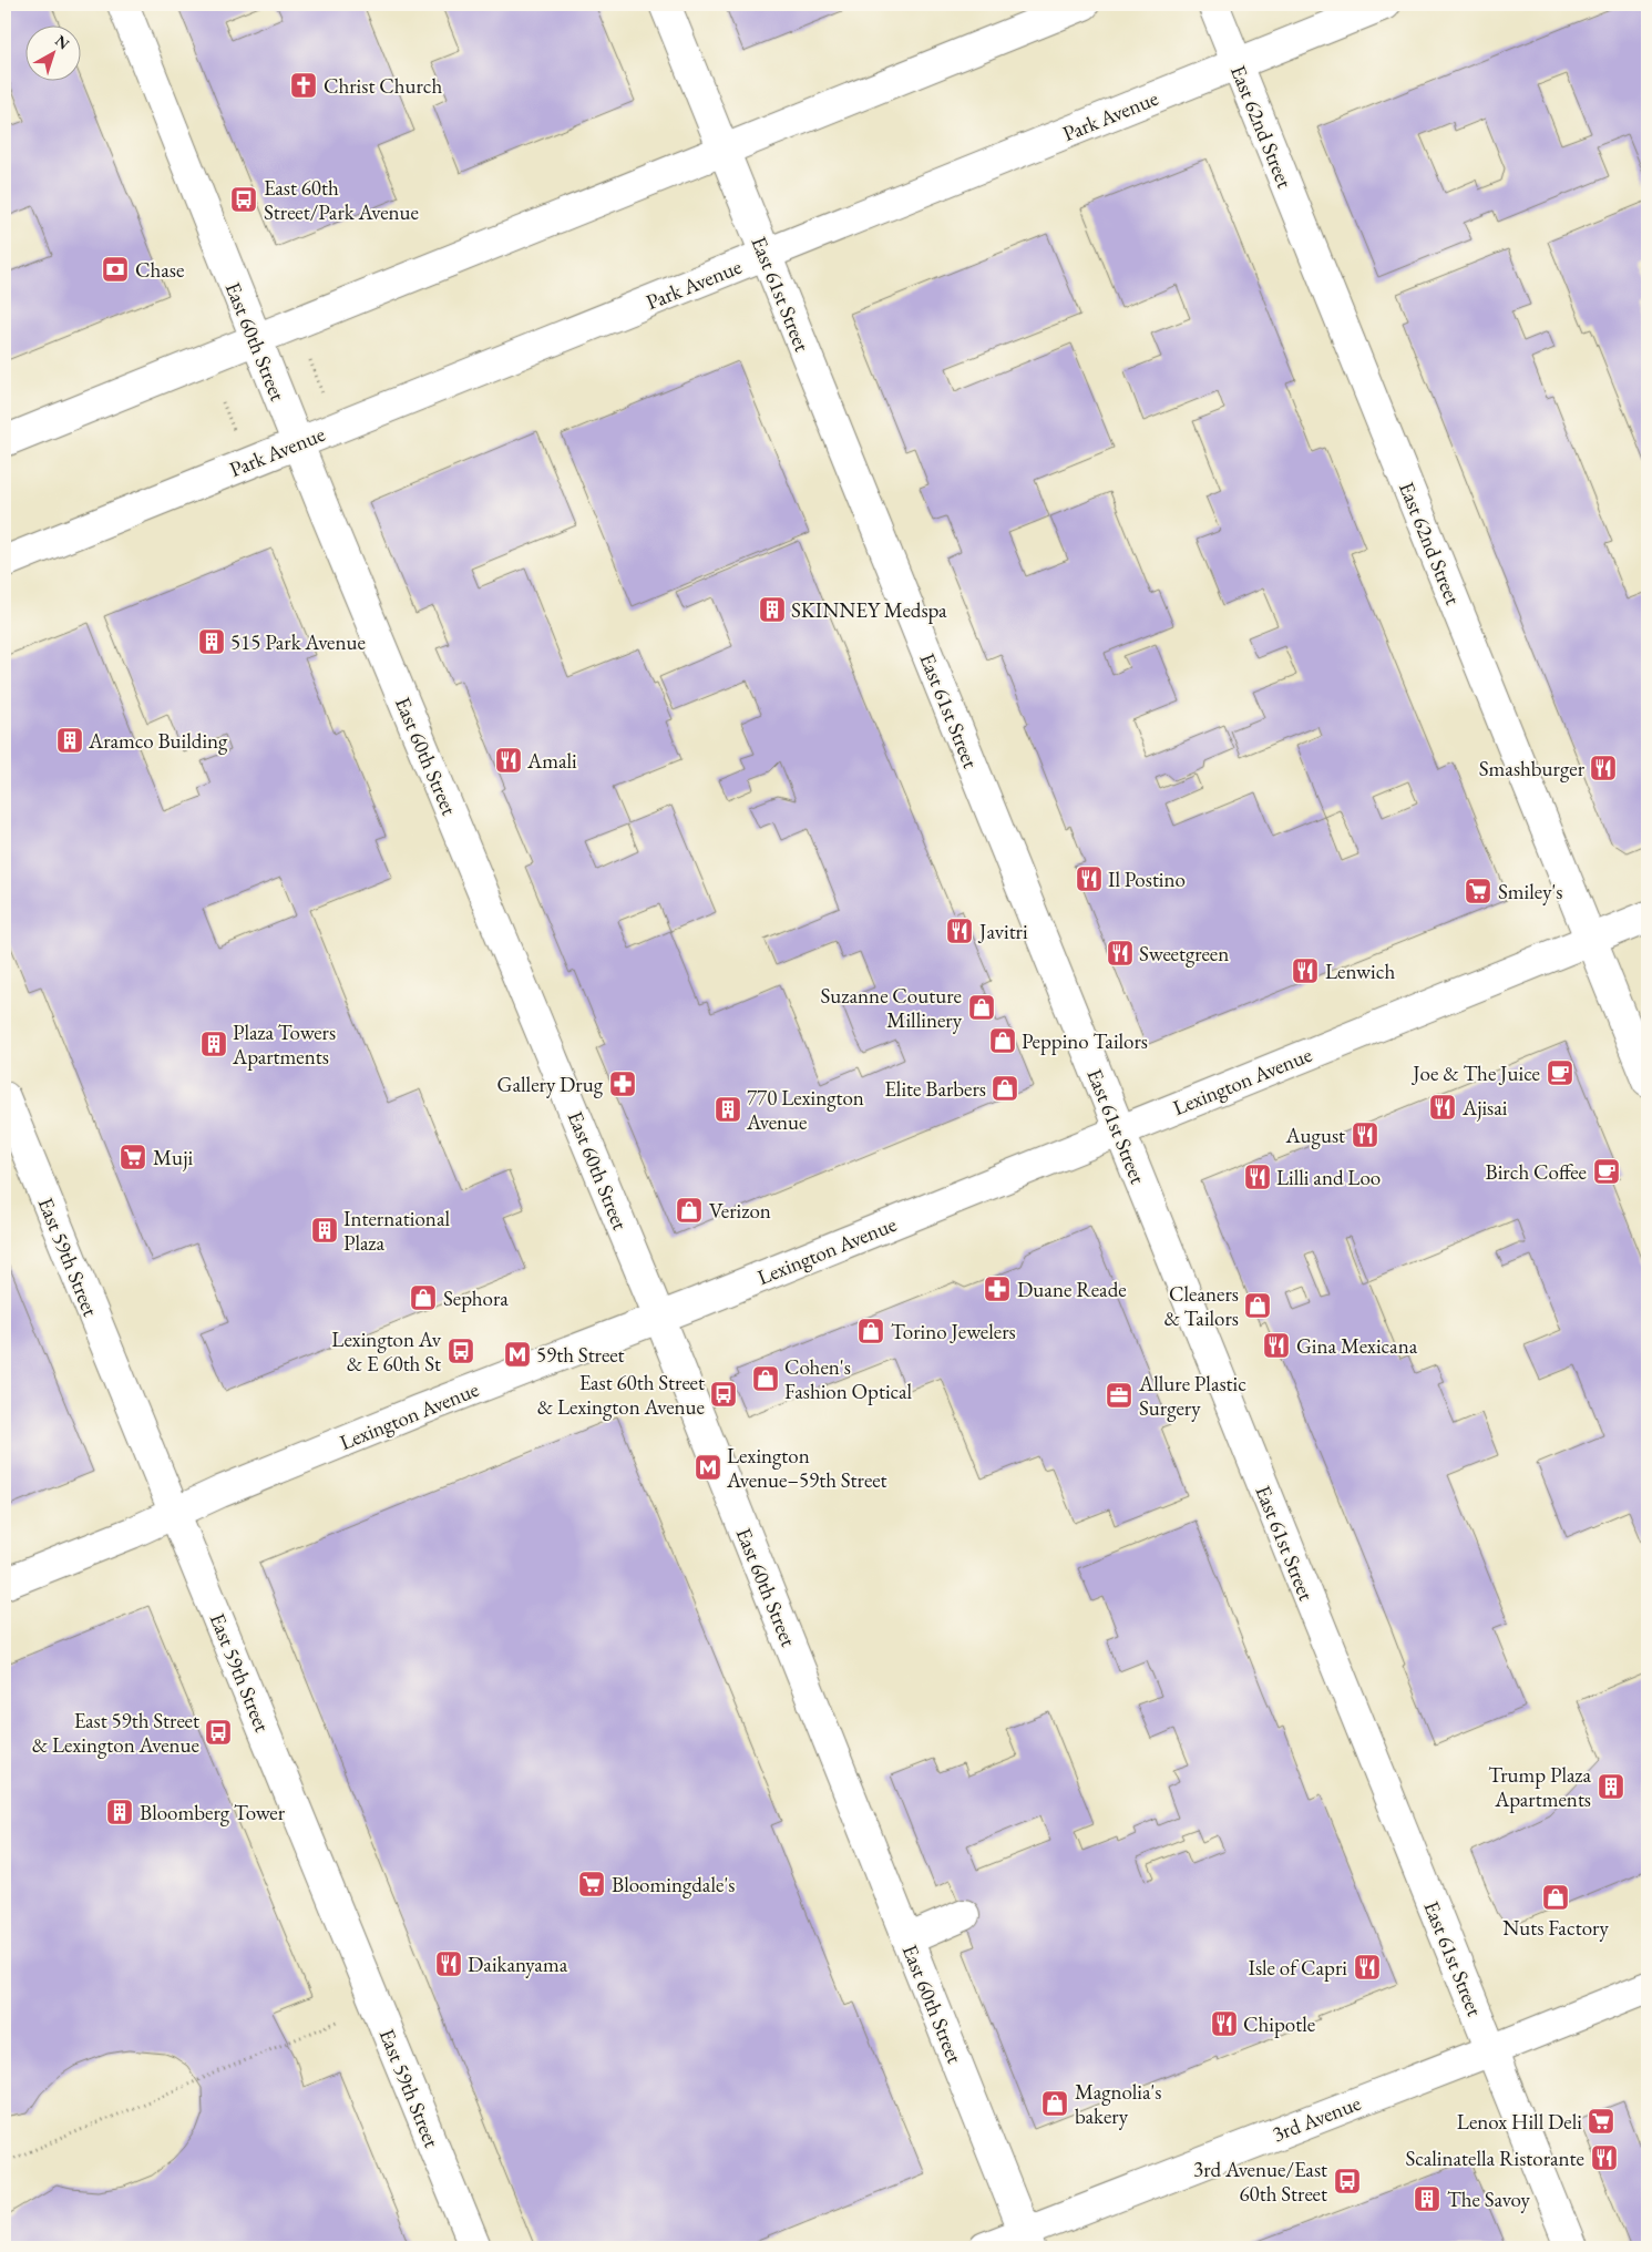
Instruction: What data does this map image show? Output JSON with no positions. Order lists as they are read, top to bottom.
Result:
{
  "streets": {
    "main road": [
      "Park Avenue",
      "East 62nd Street",
      "East 61st Street",
      "East 60th Street",
      "Lexington Avenue",
      "East 59th Street",
      "3rd Avenue"
    ]
  },
  "crossings": [
    ["Park Avenue", "East 62nd Street"],
    ["Park Avenue", "East 61st Street"],
    ["Park Avenue", "East 60th Street"],
    ["East 62nd Street", "Lexington Avenue"],
    ["East 61st Street", "Lexington Avenue"],
    ["East 61st Street", "3rd Avenue"],
    ["East 60th Street", "Lexington Avenue"],
    ["East 60th Street", "3rd Avenue"],
    ["Lexington Avenue", "East 59th Street"]
  ],
  "places": {
    "church": ["Christ Church"],
    "bus stop": [
      "East 60th Street/Park Avenue",
      "Lexington Av & E 60th St",
      "East 60th Street & Lexington Avenue",
      "East 59th Street & Lexington Avenue",
      "3rd Avenue/East 60th Street"
    ],
    "bank": ["Chase"],
    "building": [
      "SKINNEY Medspa",
      "515 Park Avenue",
      "Aramco Building",
      "Plaza Towers Apartments",
      "770 Lexington Avenue",
      "International Plaza",
      "Trump Plaza Apartments",
      "Bloomberg Tower",
      "The Savoy"
    ],
    "restaurant": [
      "Amali",
      "Smashburger",
      "Il Postino",
      "Javitri",
      "Sweetgreen",
      "Lenwich",
      "Ajisai",
      "August",
      "Lilli and Loo",
      "Gina Mexicana",
      "Daikanyama",
      "Isle of Capri",
      "Chipotle",
      "Scalinatella Ristorante"
    ],
    "supermarket": [
      "Smiley's",
      "Muji",
      "Bloomingdale's",
      "Lenox Hill Deli"
    ],
    "shop": [
      "Suzanne Couture Millinery",
      "Peppino Tailors",
      "Elite Barbers",
      "Verizon",
      "Sephora",
      "Cleaners & Tailors",
      "Torino Jewelers",
      "Cohen's Fashion Optical",
      "Nuts Factory",
      "Magnolia's bakery"
    ],
    "cafe": ["Joe & The Juice", "Birch Coffee"],
    "pharmacy": ["Gallery Drug", "Duane Reade"],
    "metro station": ["59th Street", "Lexington Avenue–59th Street"],
    "office": ["Allure Plastic Surgery"]
  },
  "north": "top right"
}
